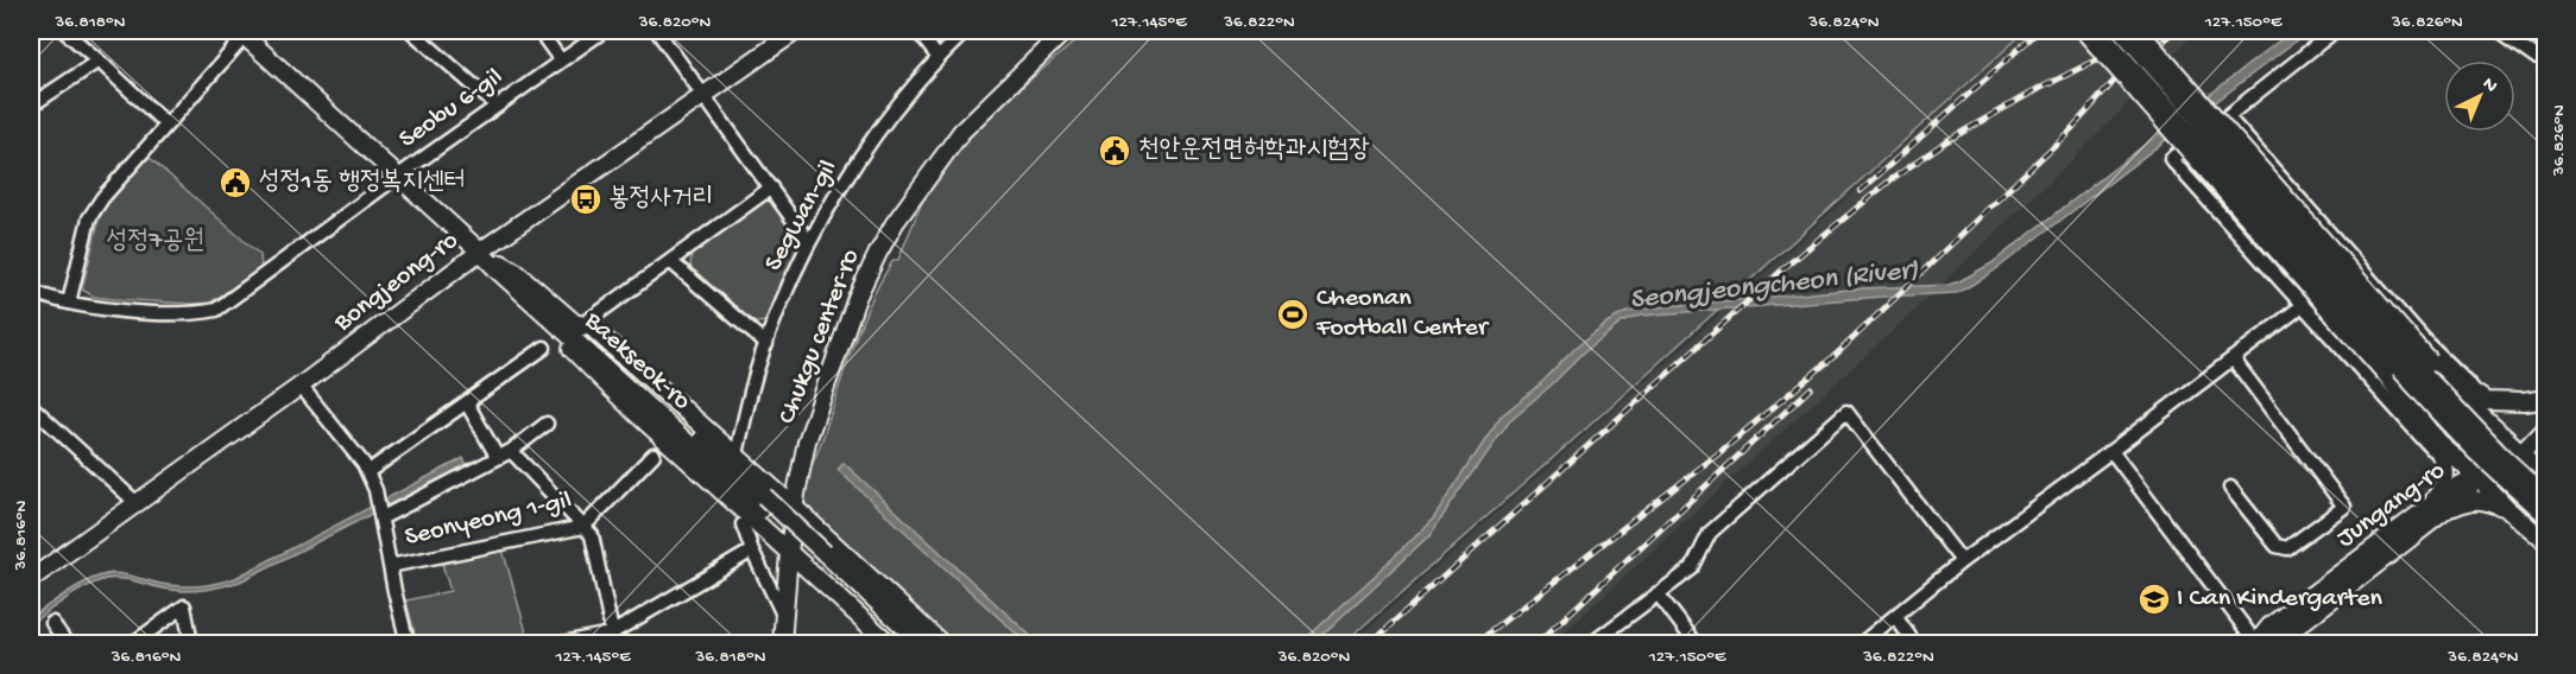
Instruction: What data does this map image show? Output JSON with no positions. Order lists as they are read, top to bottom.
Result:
{
  "streets": {
    "main road": [
      "Bongjeong-ro",
      "Chukgu center-ro",
      "Baekseok-ro",
      "Jungang-ro"
    ],
    "street": ["Seobu 6-gil", "Segwan-gil", "Seonyeong 1-gil"]
  },
  "crossings": [
    ["Seobu 6-gil", "Baekseok-ro"],
    ["Bongjeong-ro", "Baekseok-ro"]
  ],
  "water": ["Seongjeongcheon (River)"],
  "parks": ["성정7공원"],
  "places": {
    "public building": ["천안운전면허학과시험장", "성정1동 행정복지센터"],
    "bus stop": ["봉정사거리"],
    "sports": ["Cheonan Football Center"],
    "school or university": ["I Can Kindergarten"]
  },
  "north": "top right",
  "coordinates": [
    "36.818°N",
    "36.820°N",
    "127.145°E",
    "36.822°N",
    "36.824°N",
    "127.150°E",
    "36.826°N",
    "36.816°N"
  ]
}
